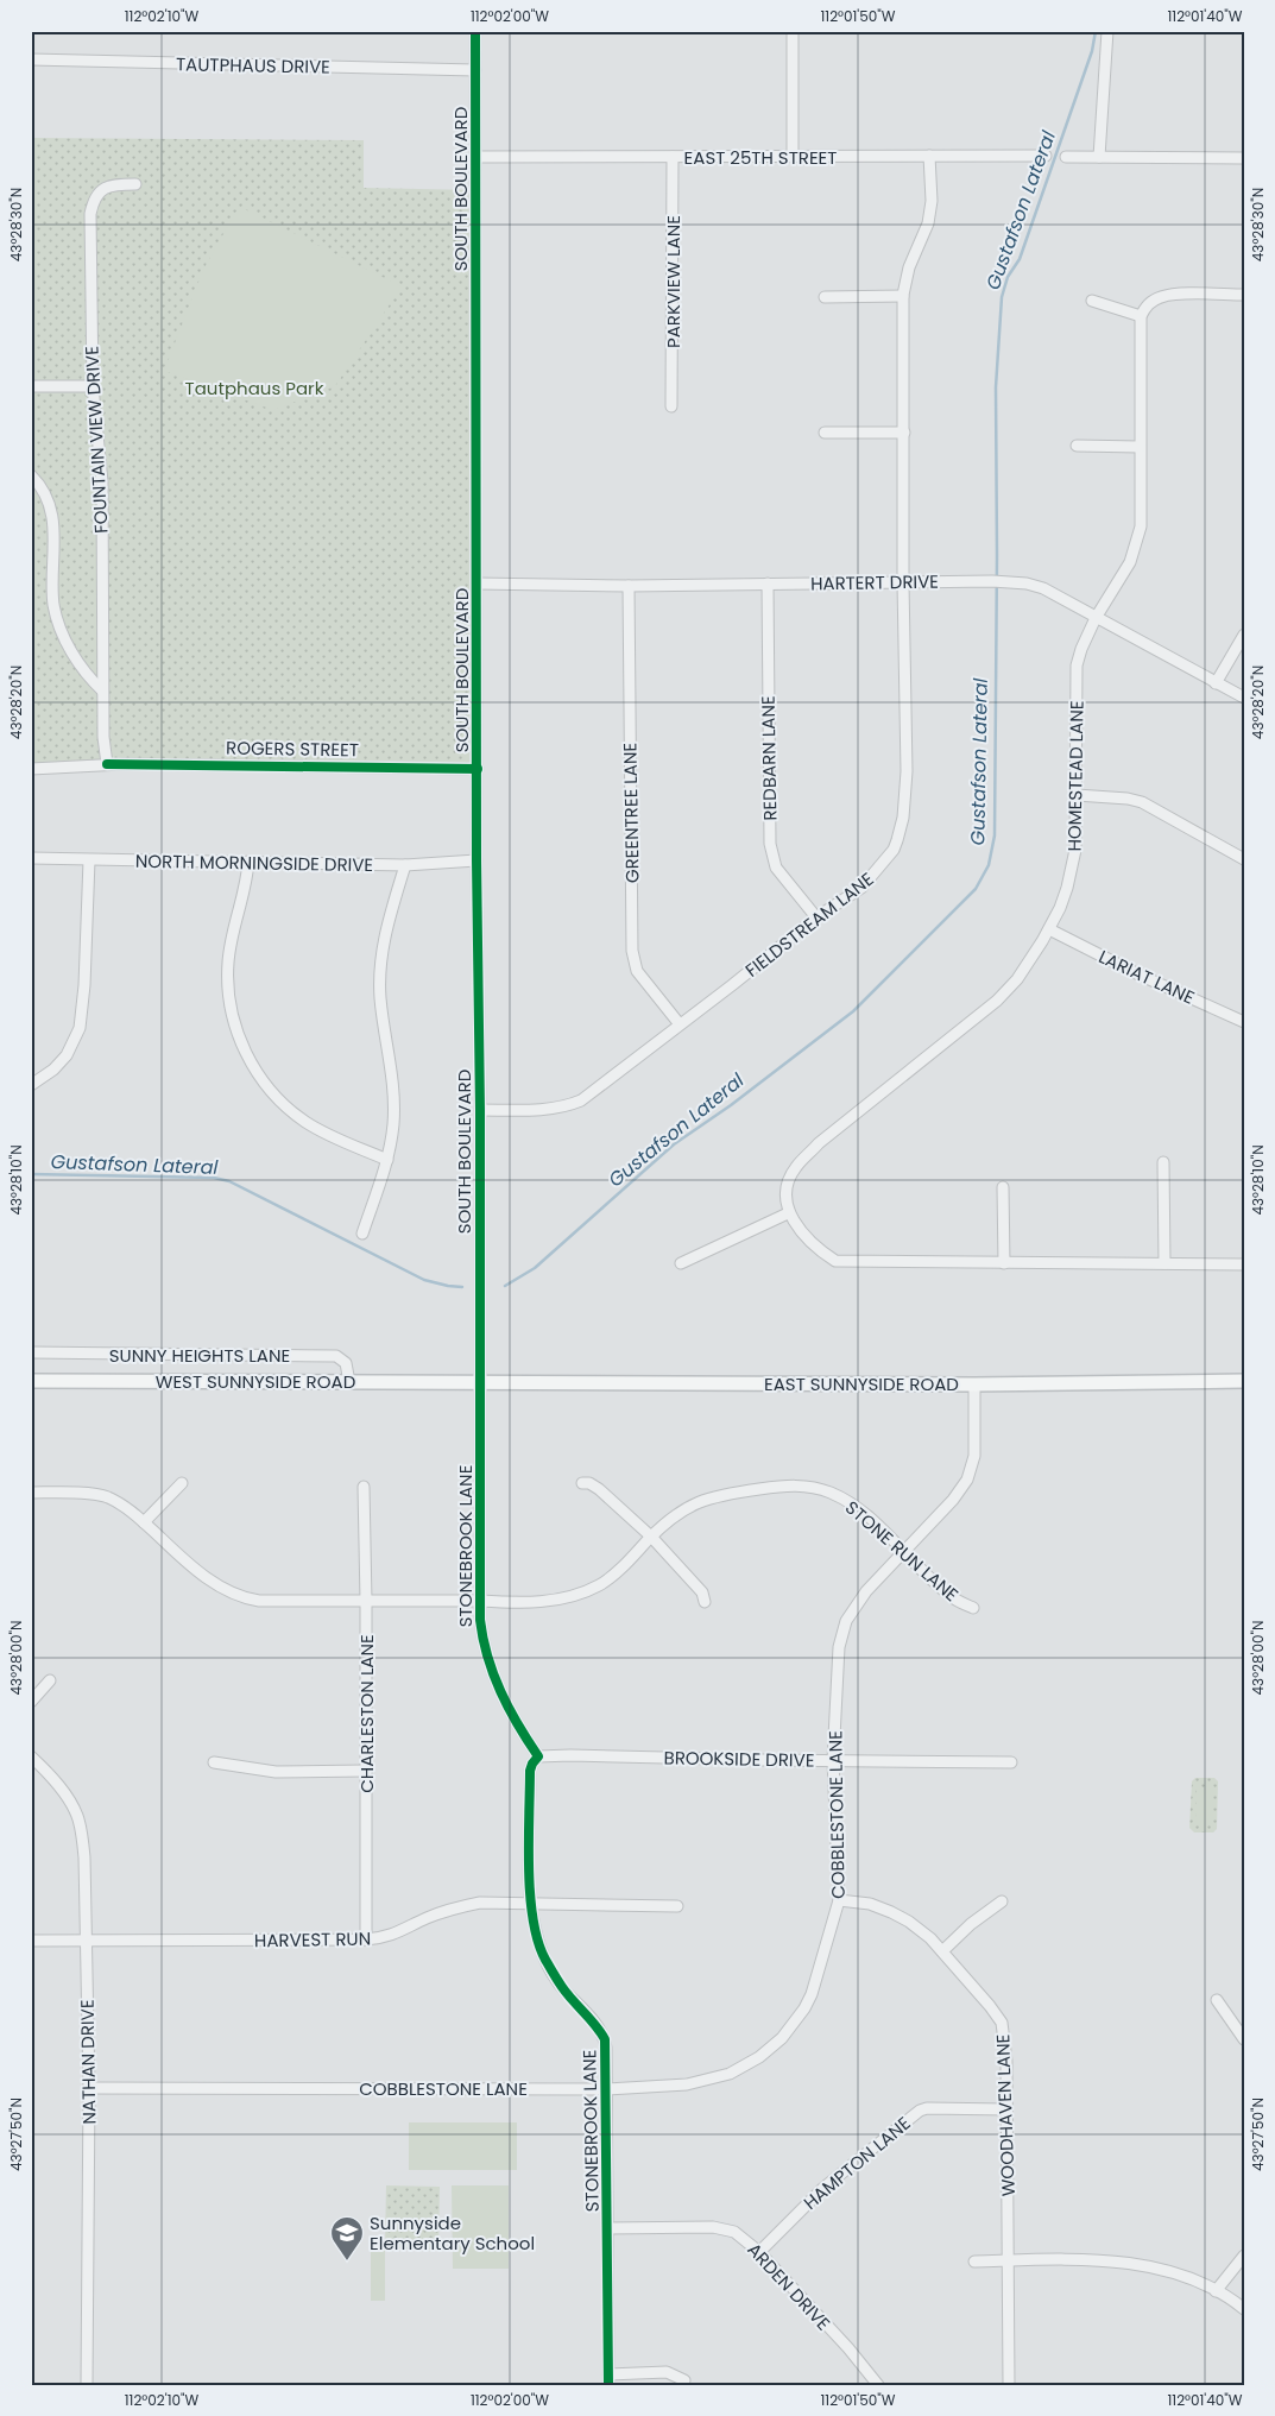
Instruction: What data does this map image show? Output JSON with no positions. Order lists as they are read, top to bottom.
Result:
{
  "streets": {
    "main road": ["WEST SUNNYSIDE ROAD", "EAST SUNNYSIDE ROAD"],
    "street": [
      "TAUTPHAUS DRIVE",
      "EAST 25TH STREET",
      "SOUTH BOULEVARD",
      "PARKVIEW LANE",
      "FOUNTAIN VIEW DRIVE",
      "HARTERT DRIVE",
      "ROGERS STREET",
      "REDBARN LANE",
      "HOMESTEAD LANE",
      "GREENTREE LANE",
      "NORTH MORNINGSIDE DRIVE",
      "FIELDSTREAM LANE",
      "LARIAT LANE",
      "SUNNY HEIGHTS LANE",
      "STONEBROOK LANE",
      "STONE RUN LANE",
      "CHARLESTON LANE",
      "BROOKSIDE DRIVE",
      "COBBLESTONE LANE",
      "HARVEST RUN",
      "NATHAN DRIVE",
      "WOODHAVEN LANE",
      "HAMPTON LANE",
      "ARDEN DRIVE"
    ]
  },
  "crossings": [
    ["TAUTPHAUS DRIVE", "SOUTH BOULEVARD"],
    ["EAST 25TH STREET", "SOUTH BOULEVARD"],
    ["EAST 25TH STREET", "PARKVIEW LANE"],
    ["EAST 25TH STREET", "FIELDSTREAM LANE"],
    ["SOUTH BOULEVARD", "HARTERT DRIVE"],
    ["SOUTH BOULEVARD", "ROGERS STREET"],
    ["SOUTH BOULEVARD", "NORTH MORNINGSIDE DRIVE"],
    ["SOUTH BOULEVARD", "FIELDSTREAM LANE"],
    ["SOUTH BOULEVARD", "WEST SUNNYSIDE ROAD"],
    ["SOUTH BOULEVARD", "EAST SUNNYSIDE ROAD"],
    ["SOUTH BOULEVARD", "STONEBROOK LANE"],
    ["FOUNTAIN VIEW DRIVE", "ROGERS STREET"],
    ["HARTERT DRIVE", "REDBARN LANE"],
    ["HARTERT DRIVE", "HOMESTEAD LANE"],
    ["HARTERT DRIVE", "GREENTREE LANE"],
    ["HARTERT DRIVE", "FIELDSTREAM LANE"],
    ["REDBARN LANE", "FIELDSTREAM LANE"],
    ["HOMESTEAD LANE", "LARIAT LANE"],
    ["GREENTREE LANE", "FIELDSTREAM LANE"],
    ["SUNNY HEIGHTS LANE", "WEST SUNNYSIDE ROAD"],
    ["WEST SUNNYSIDE ROAD", "EAST SUNNYSIDE ROAD"],
    ["WEST SUNNYSIDE ROAD", "STONEBROOK LANE"],
    ["EAST SUNNYSIDE ROAD", "STONEBROOK LANE"],
    ["EAST SUNNYSIDE ROAD", "COBBLESTONE LANE"],
    ["STONEBROOK LANE", "STONE RUN LANE"],
    ["STONEBROOK LANE", "BROOKSIDE DRIVE"],
    ["STONEBROOK LANE", "COBBLESTONE LANE"],
    ["STONEBROOK LANE", "HARVEST RUN"],
    ["STONEBROOK LANE", "ARDEN DRIVE"],
    ["STONE RUN LANE", "CHARLESTON LANE"],
    ["STONE RUN LANE", "COBBLESTONE LANE"],
    ["CHARLESTON LANE", "HARVEST RUN"],
    ["BROOKSIDE DRIVE", "COBBLESTONE LANE"],
    ["COBBLESTONE LANE", "NATHAN DRIVE"],
    ["COBBLESTONE LANE", "WOODHAVEN LANE"],
    ["HARVEST RUN", "NATHAN DRIVE"],
    ["WOODHAVEN LANE", "HAMPTON LANE"],
    ["HAMPTON LANE", "ARDEN DRIVE"]
  ],
  "water": ["Gustafson Lateral"],
  "parks": ["Tautphaus Park"],
  "places": {
    "school or university": ["Sunnyside Elementary School"]
  },
  "coordinates": [
    "112°02'10\"W",
    "112°02'00\"W",
    "112°01'50\"W",
    "112°01'40\"W",
    "43°28'30\"N",
    "43°28'20\"N",
    "43°28'10\"N",
    "43°28'00\"N",
    "43°27'50\"N"
  ]
}
